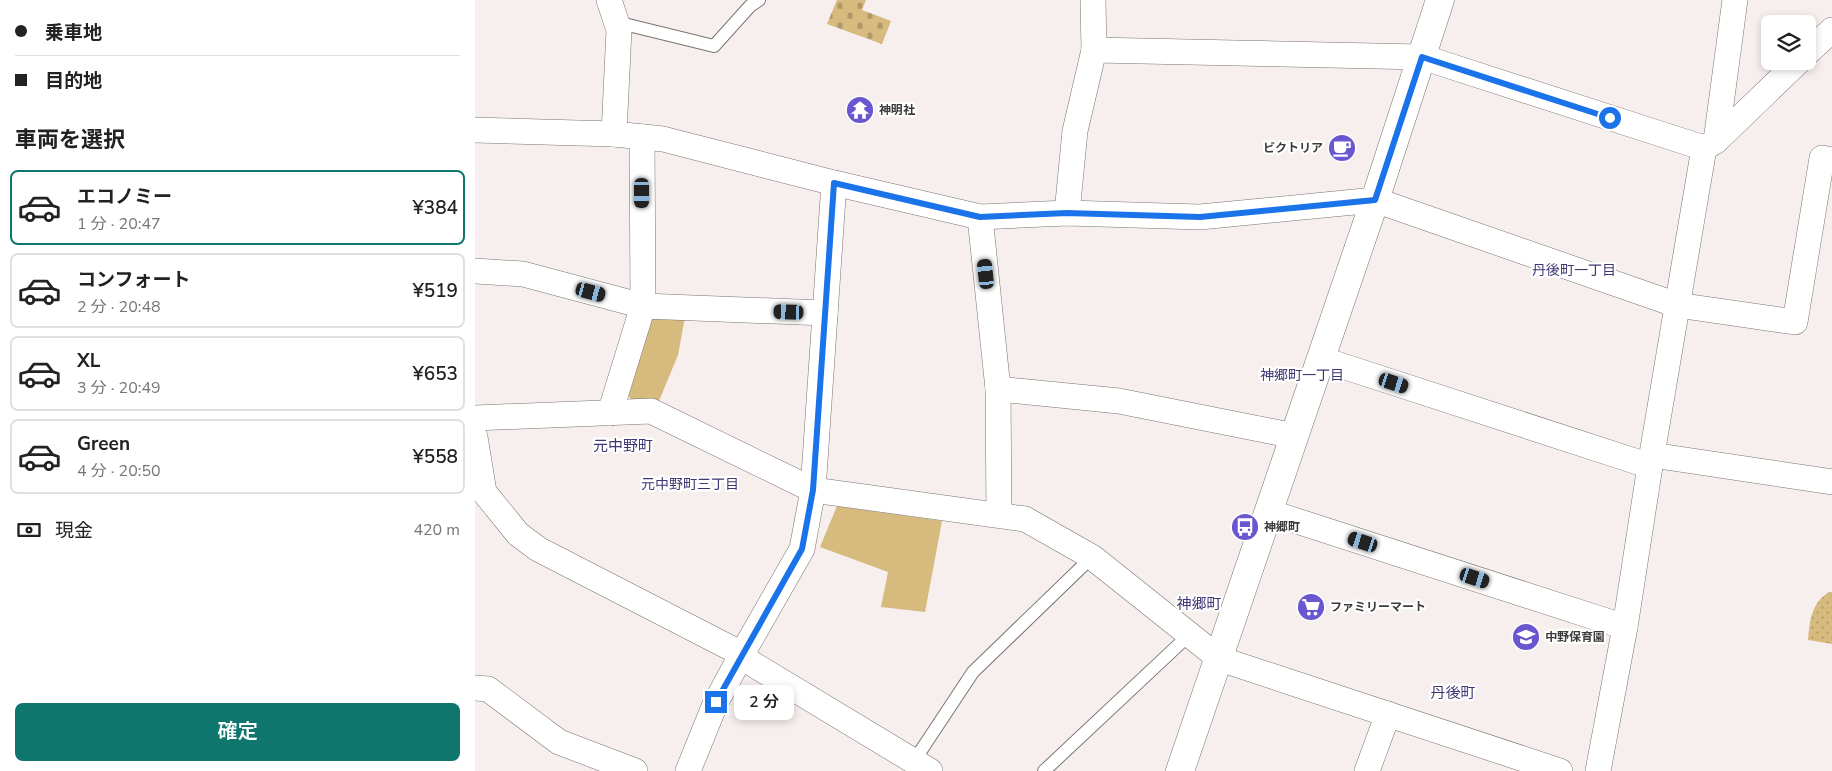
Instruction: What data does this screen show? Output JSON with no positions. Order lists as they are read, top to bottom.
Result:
{
  "districts": [
    "丹後町一丁目",
    "神郷町一丁目",
    "元中野町",
    "元中野町三丁目",
    "神郷町",
    "丹後町"
  ],
  "places": {
    "temple": ["神明社"],
    "cafe": ["ビクトリア"],
    "bus stop": ["神郷町"],
    "supermarket": ["ファミリーマート"],
    "school or university": ["中野保育園"]
  },
  "page": {
    "banner": ["乗車地", "目的地"],
    "heading": "車両を選択",
    "list": [
      {
        "name": "エコノミー",
        "note": "1 分 · 20:47",
        "value": "¥384"
      },
      {
        "name": "コンフォート",
        "note": "2 分 · 20:48",
        "value": "¥519"
      },
      {
        "name": "XL",
        "note": "3 分 · 20:49",
        "value": "¥653"
      },
      {
        "name": "Green",
        "note": "4 分 · 20:50",
        "value": "¥558"
      }
    ],
    "pay": ["現金", "420 m"],
    "bubble": "2 分",
    "buttons": "確定"
  }
}
